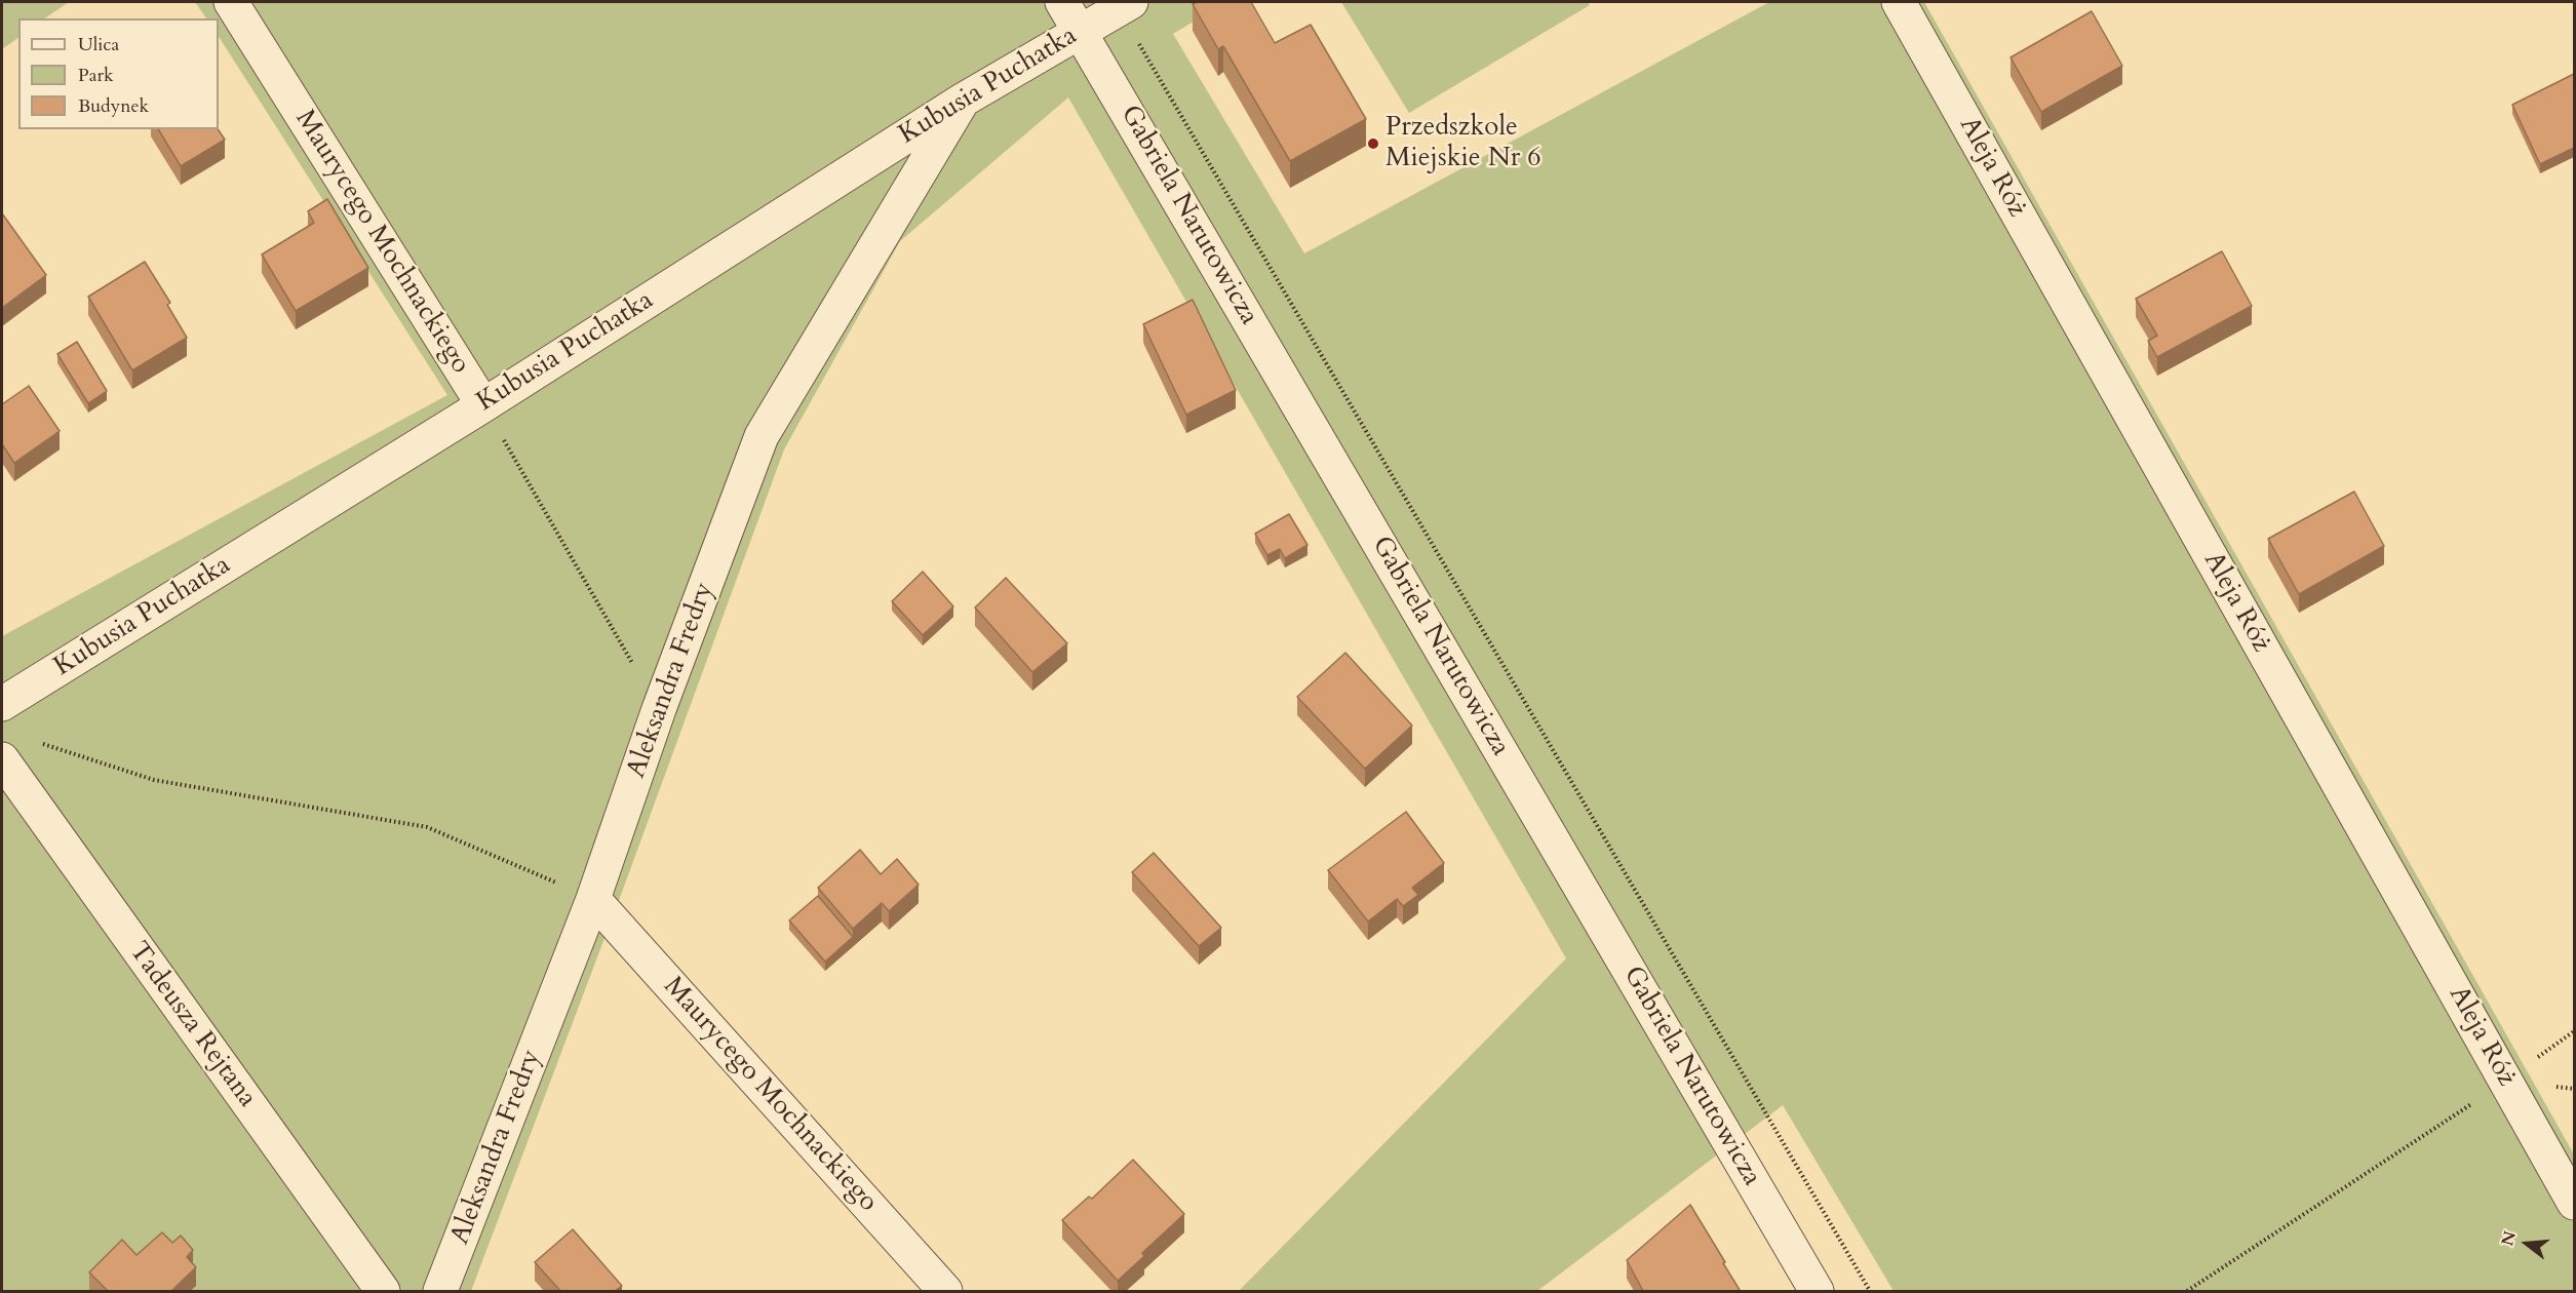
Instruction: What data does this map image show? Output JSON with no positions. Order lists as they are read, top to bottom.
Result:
{
  "streets": {
    "street": [
      "Kubusia Puchatka",
      "Aleja Róż",
      "Gabriela Narutowicza",
      "Maurycego Mochnackiego",
      "Aleksandra Fredry",
      "Tadeusza Rejtana"
    ]
  },
  "crossings": [
    ["Kubusia Puchatka", "Gabriela Narutowicza"],
    ["Kubusia Puchatka", "Maurycego Mochnackiego"],
    ["Kubusia Puchatka", "Aleksandra Fredry"],
    ["Maurycego Mochnackiego", "Aleksandra Fredry"]
  ],
  "places": ["Przedszkole Miejskie Nr 6"],
  "legend": ["Ulica", "Park", "Budynek"],
  "north": "left"
}
